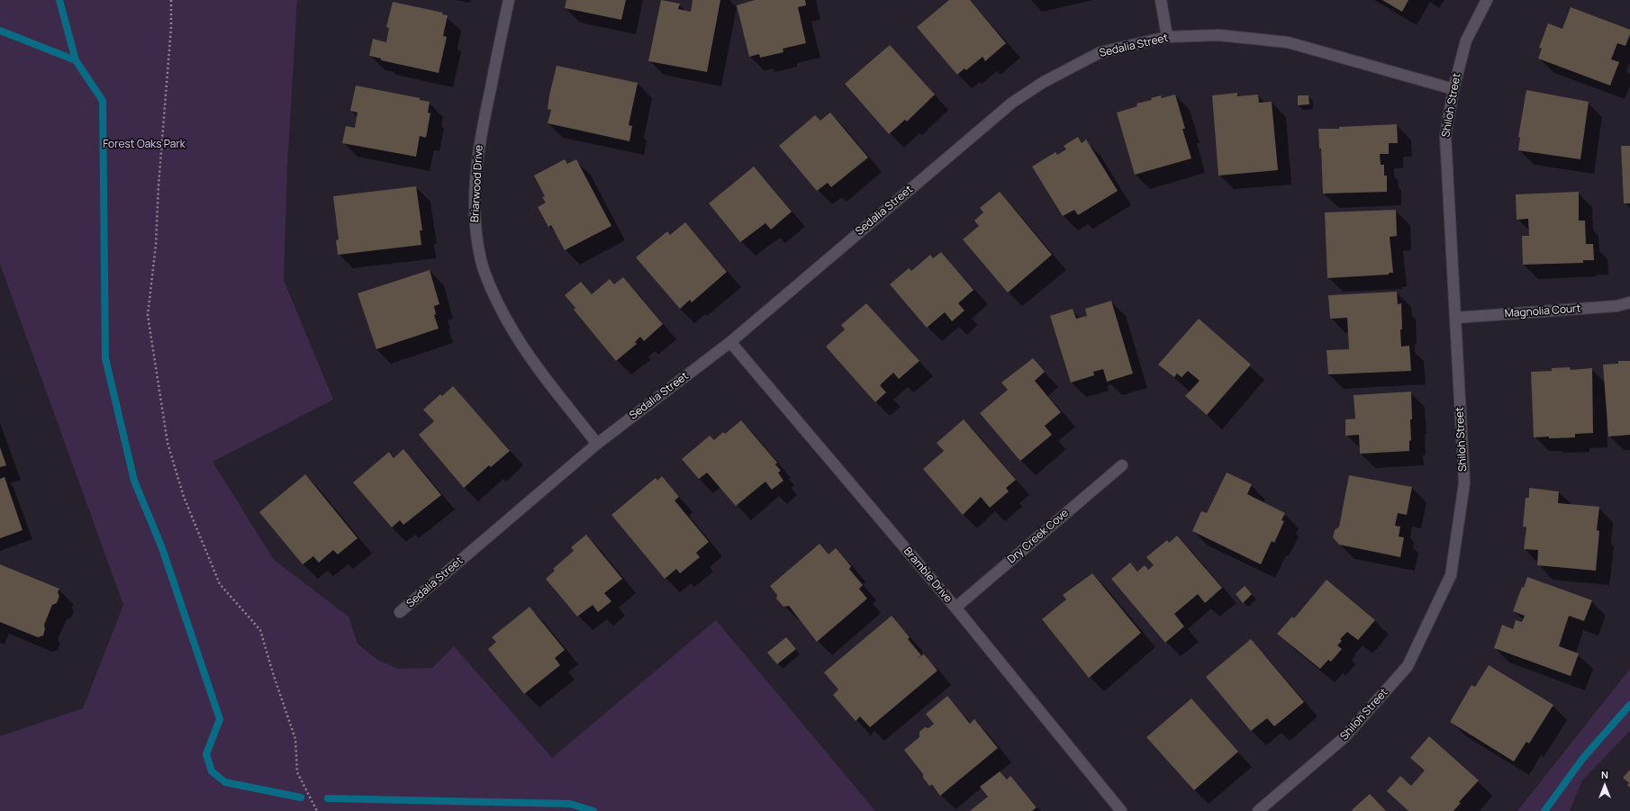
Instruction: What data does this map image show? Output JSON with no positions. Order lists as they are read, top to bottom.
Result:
{
  "streets": {
    "street": [
      "Sedalia Street",
      "Shiloh Street",
      "Briarwood Drive",
      "Magnolia Court",
      "Dry Creek Cove",
      "Bramble Drive"
    ]
  },
  "crossings": [
    ["Sedalia Street", "Shiloh Street"],
    ["Sedalia Street", "Briarwood Drive"],
    ["Sedalia Street", "Bramble Drive"],
    ["Shiloh Street", "Magnolia Court"],
    ["Dry Creek Cove", "Bramble Drive"]
  ],
  "parks": ["Forest Oaks Park"],
  "north": "top"
}
